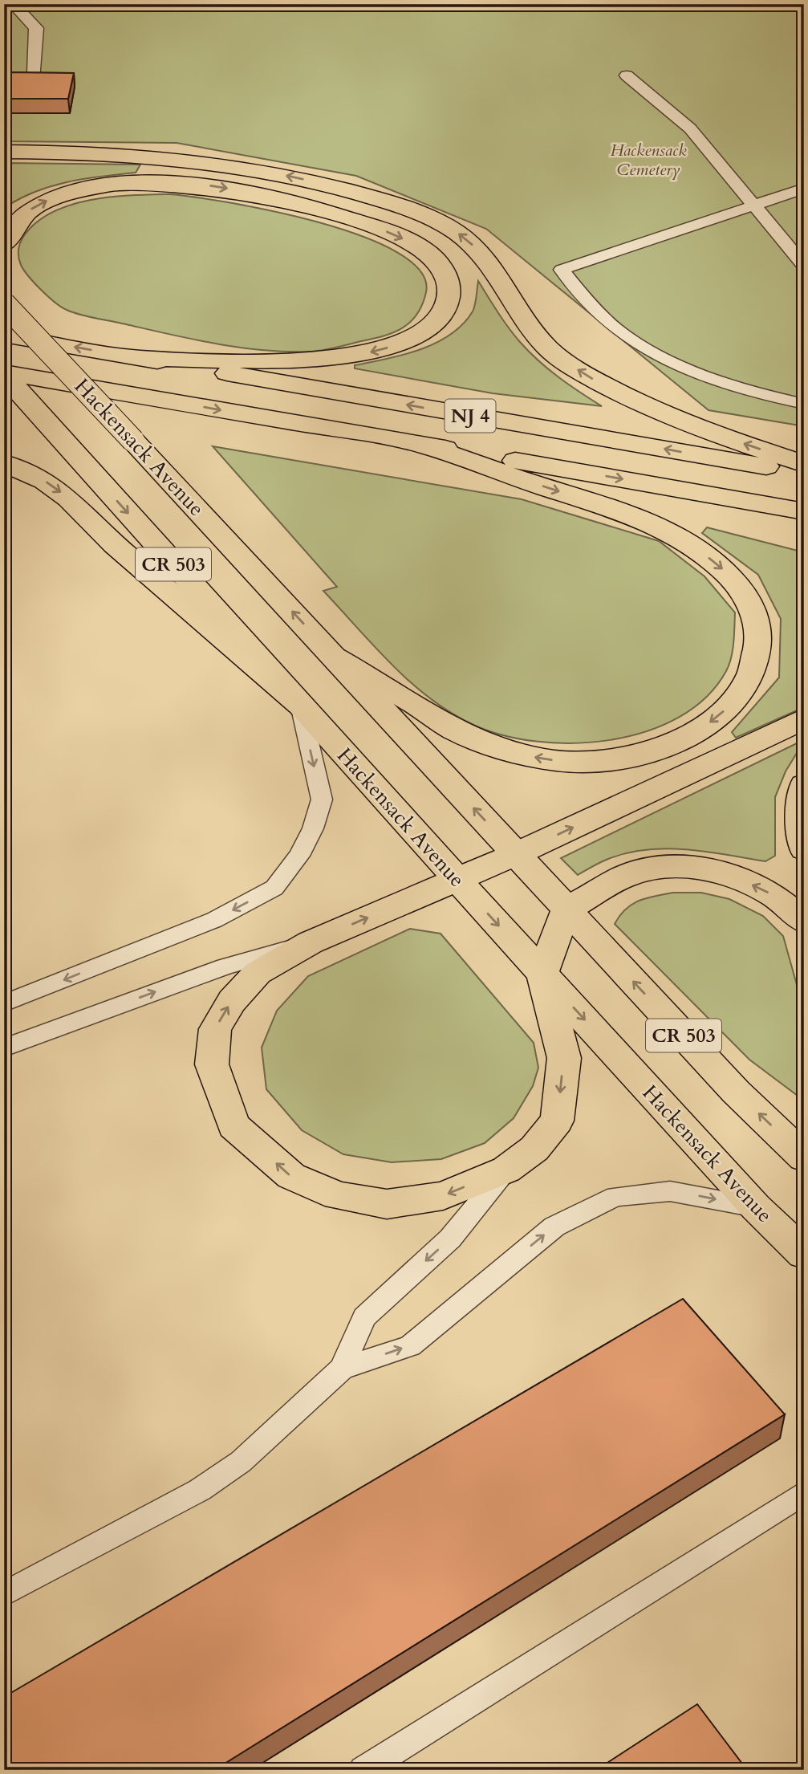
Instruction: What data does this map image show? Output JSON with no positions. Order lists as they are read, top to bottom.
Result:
{
  "streets": {
    "main road": ["NJ 4", "Hackensack Avenue", "CR 503"]
  },
  "crossings": [
    ["NJ 4", "Hackensack Avenue"]
  ],
  "parks": ["Hackensack Cemetery"]
}
